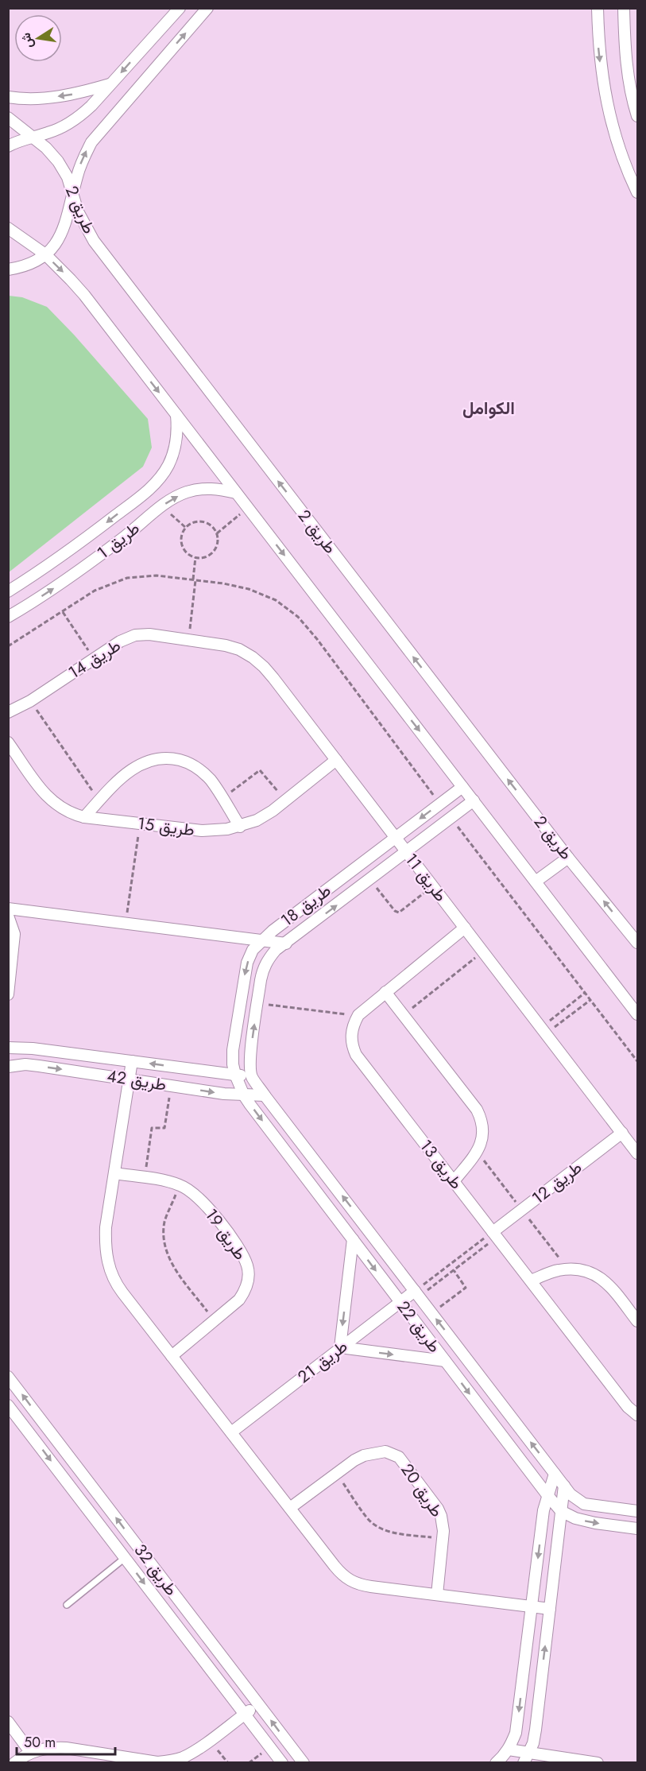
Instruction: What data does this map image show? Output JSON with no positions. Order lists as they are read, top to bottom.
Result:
{
  "streets": {
    "street": [
      "طريق 2",
      "طريق 1",
      "طريق 14",
      "طريق 15",
      "طريق 11",
      "طريق 18",
      "طريق 42",
      "طريق 13",
      "طريق 12",
      "طريق 19",
      "طريق 22",
      "طريق 21",
      "طريق 20",
      "طريق 32"
    ]
  },
  "crossings": [
    ["طريق 14", "طريق 11"],
    ["طريق 15", "طريق 11"],
    ["طريق 11", "طريق 18"],
    ["طريق 11", "طريق 12"],
    ["طريق 18", "طريق 42"],
    ["طريق 18", "طريق 22"],
    ["طريق 42", "طريق 22"],
    ["طريق 13", "طريق 12"],
    ["طريق 22", "طريق 21"]
  ],
  "districts": ["الكوامل"],
  "scale_bar": "50 m",
  "north": "left"
}
